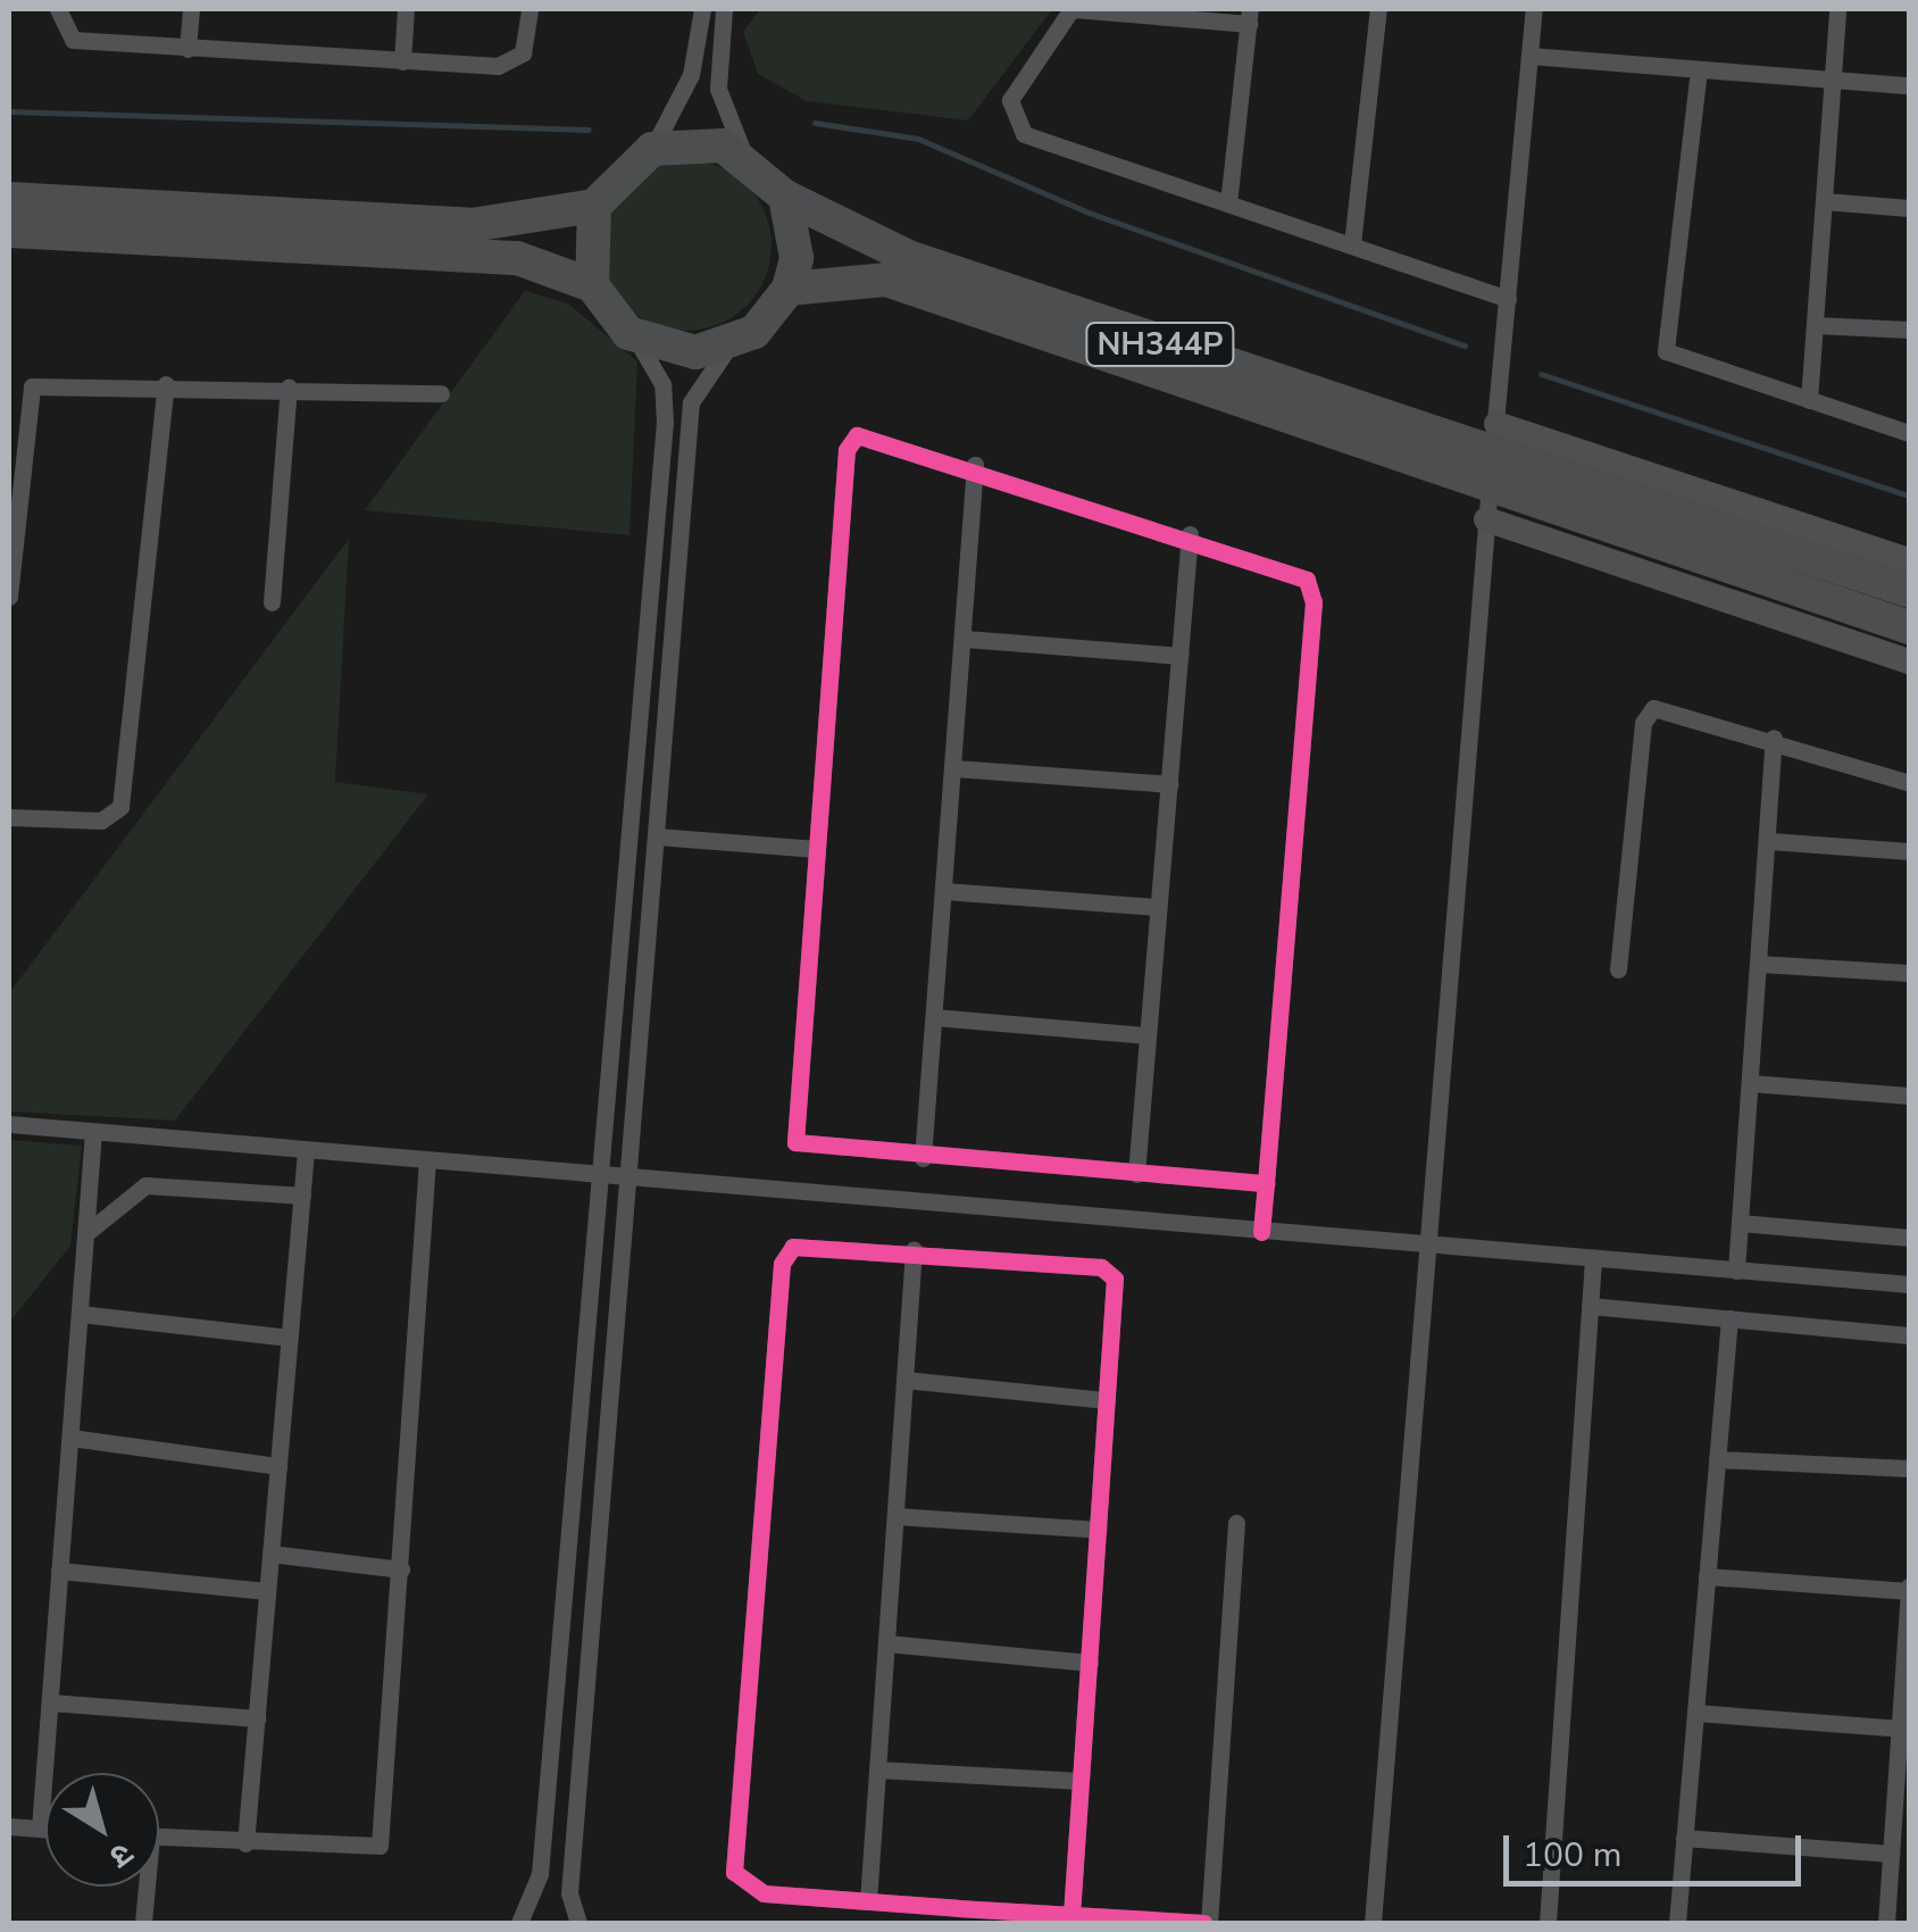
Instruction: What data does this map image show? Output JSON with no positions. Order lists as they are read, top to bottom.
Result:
{
  "streets": {
    "highway": ["NH344P"]
  },
  "scale_bar": "100 m",
  "north": "bottom right"
}
